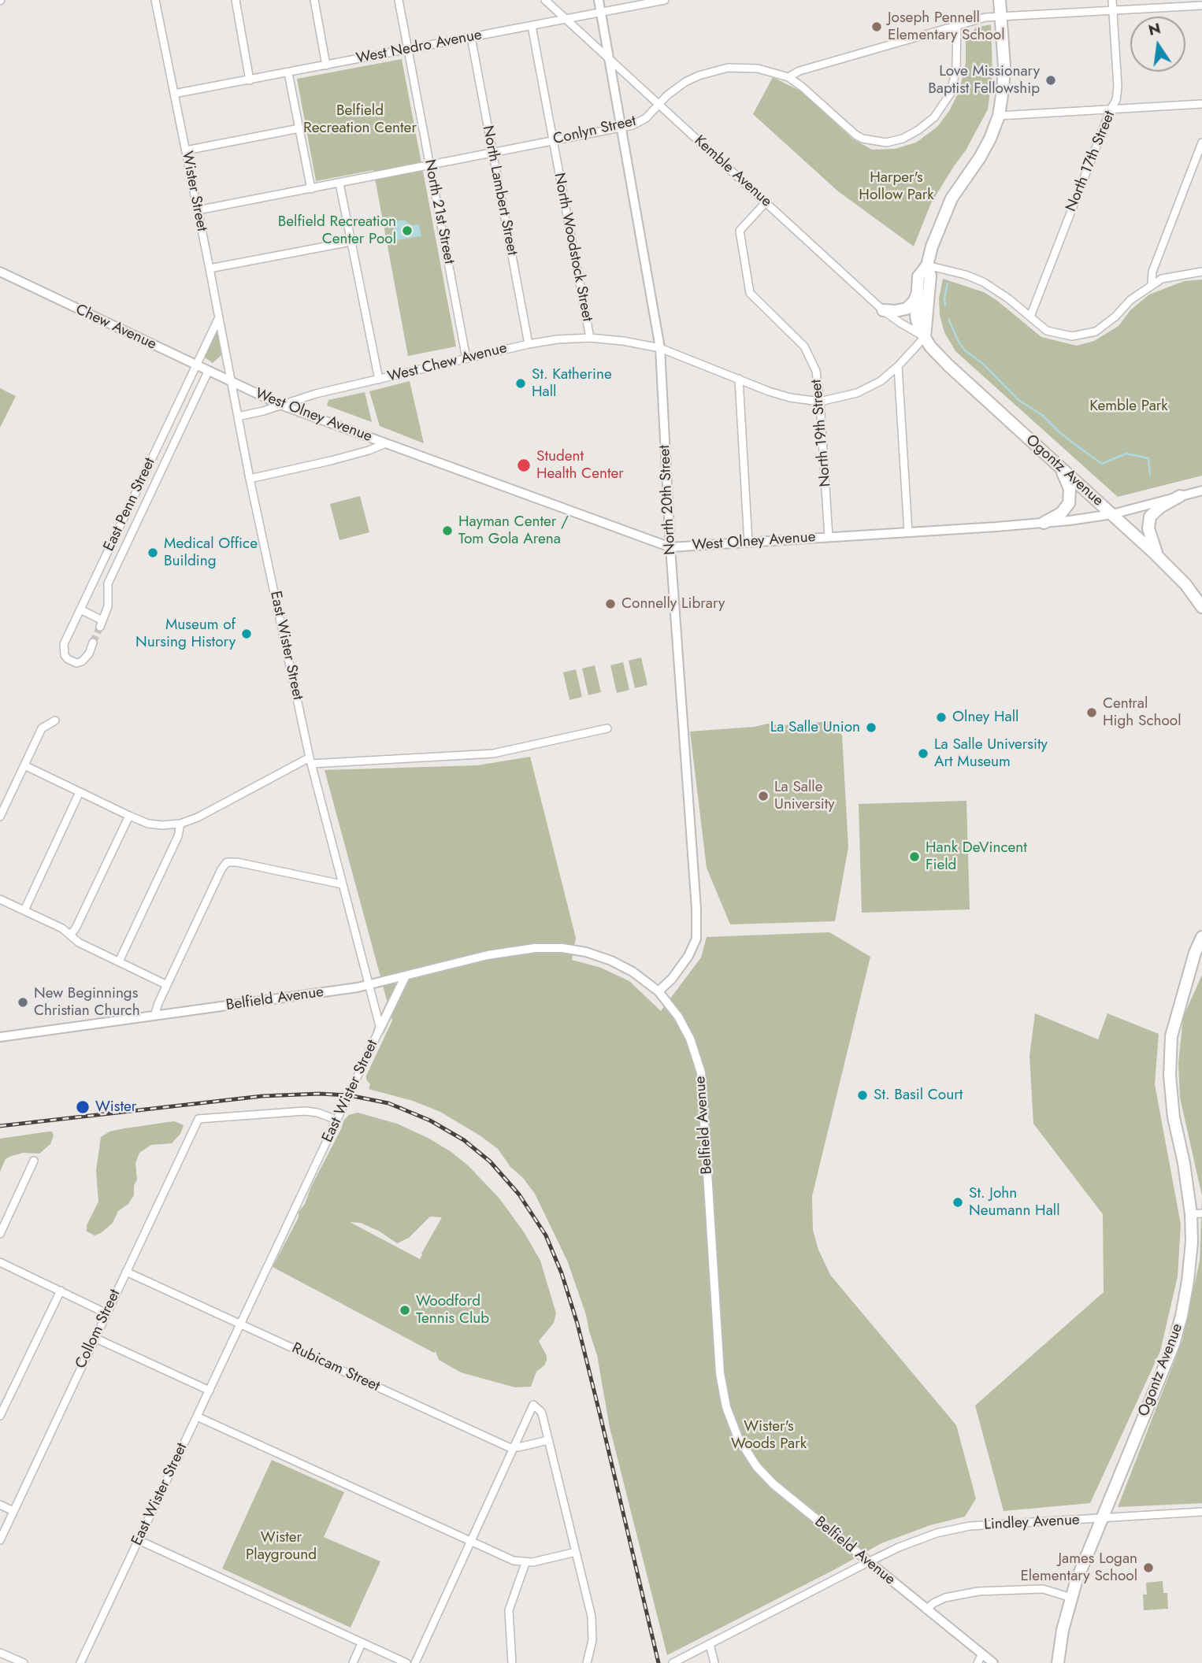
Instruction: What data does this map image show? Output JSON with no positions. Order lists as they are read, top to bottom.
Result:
{
  "streets": {
    "main road": ["Ogontz Avenue"],
    "street": [
      "West Nedro Avenue",
      "Conlyn Street",
      "North 17th Street",
      "Kemble Avenue",
      "North Lambert Street",
      "Wister Street",
      "North 21st Street",
      "North Woodstock Street",
      "Chew Avenue",
      "West Chew Avenue",
      "West Olney Avenue",
      "North 19th Street",
      "North 20th Street",
      "East Penn Street",
      "East Wister Street",
      "Belfield Avenue",
      "Collom Street",
      "Rubicam Street",
      "Lindley Avenue"
    ]
  },
  "crossings": [
    ["West Nedro Avenue", "Kemble Avenue"],
    ["West Nedro Avenue", "North Lambert Street"],
    ["West Nedro Avenue", "Wister Street"],
    ["West Nedro Avenue", "North 21st Street"],
    ["West Nedro Avenue", "North Woodstock Street"],
    ["West Nedro Avenue", "North 20th Street"],
    ["Conlyn Street", "Kemble Avenue"],
    ["Conlyn Street", "North Lambert Street"],
    ["Conlyn Street", "Wister Street"],
    ["Conlyn Street", "North 21st Street"],
    ["Conlyn Street", "North Woodstock Street"],
    ["Conlyn Street", "North 20th Street"],
    ["Kemble Avenue", "North 19th Street"],
    ["Kemble Avenue", "Ogontz Avenue"],
    ["Kemble Avenue", "North 20th Street"],
    ["North Lambert Street", "West Chew Avenue"],
    ["Wister Street", "Chew Avenue"],
    ["Wister Street", "West Olney Avenue"],
    ["Wister Street", "East Penn Street"],
    ["Wister Street", "East Wister Street"],
    ["North 21st Street", "West Chew Avenue"],
    ["North Woodstock Street", "West Chew Avenue"],
    ["Chew Avenue", "West Olney Avenue"],
    ["Chew Avenue", "East Penn Street"],
    ["Chew Avenue", "East Wister Street"],
    ["West Chew Avenue", "West Olney Avenue"],
    ["West Chew Avenue", "North 19th Street"],
    ["West Chew Avenue", "North 20th Street"],
    ["West Chew Avenue", "East Wister Street"],
    ["West Olney Avenue", "North 19th Street"],
    ["West Olney Avenue", "Ogontz Avenue"],
    ["West Olney Avenue", "North 20th Street"],
    ["West Olney Avenue", "East Wister Street"],
    ["Ogontz Avenue", "Lindley Avenue"],
    ["North 20th Street", "Belfield Avenue"],
    ["East Wister Street", "Belfield Avenue"],
    ["East Wister Street", "Collom Street"],
    ["East Wister Street", "Rubicam Street"],
    ["Belfield Avenue", "Lindley Avenue"],
    ["Collom Street", "Rubicam Street"]
  ],
  "parks": [
    "Belfield Recreation Center",
    "Harper's Hollow Park",
    "Kemble Park",
    "Wister's Woods Park",
    "Wister Playground"
  ],
  "places": [
    "Joseph Pennell Elementary School",
    "Love Missionary Baptist Fellowship",
    "Belfield Recreation Center Pool",
    "St. Katherine Hall",
    "Student Health Center",
    "Hayman Center / Tom Gola Arena",
    "Medical Office Building",
    "Connelly Library",
    "Museum of Nursing History",
    "Central High School",
    "Olney Hall",
    "La Salle Union",
    "La Salle University Art Museum",
    "La Salle University",
    "Hank DeVincent Field",
    "New Beginnings Christian Church",
    "St. Basil Court",
    "Wister",
    "St. John Neumann Hall",
    "Woodford Tennis Club",
    "James Logan Elementary School"
  ],
  "north": "top"
}
